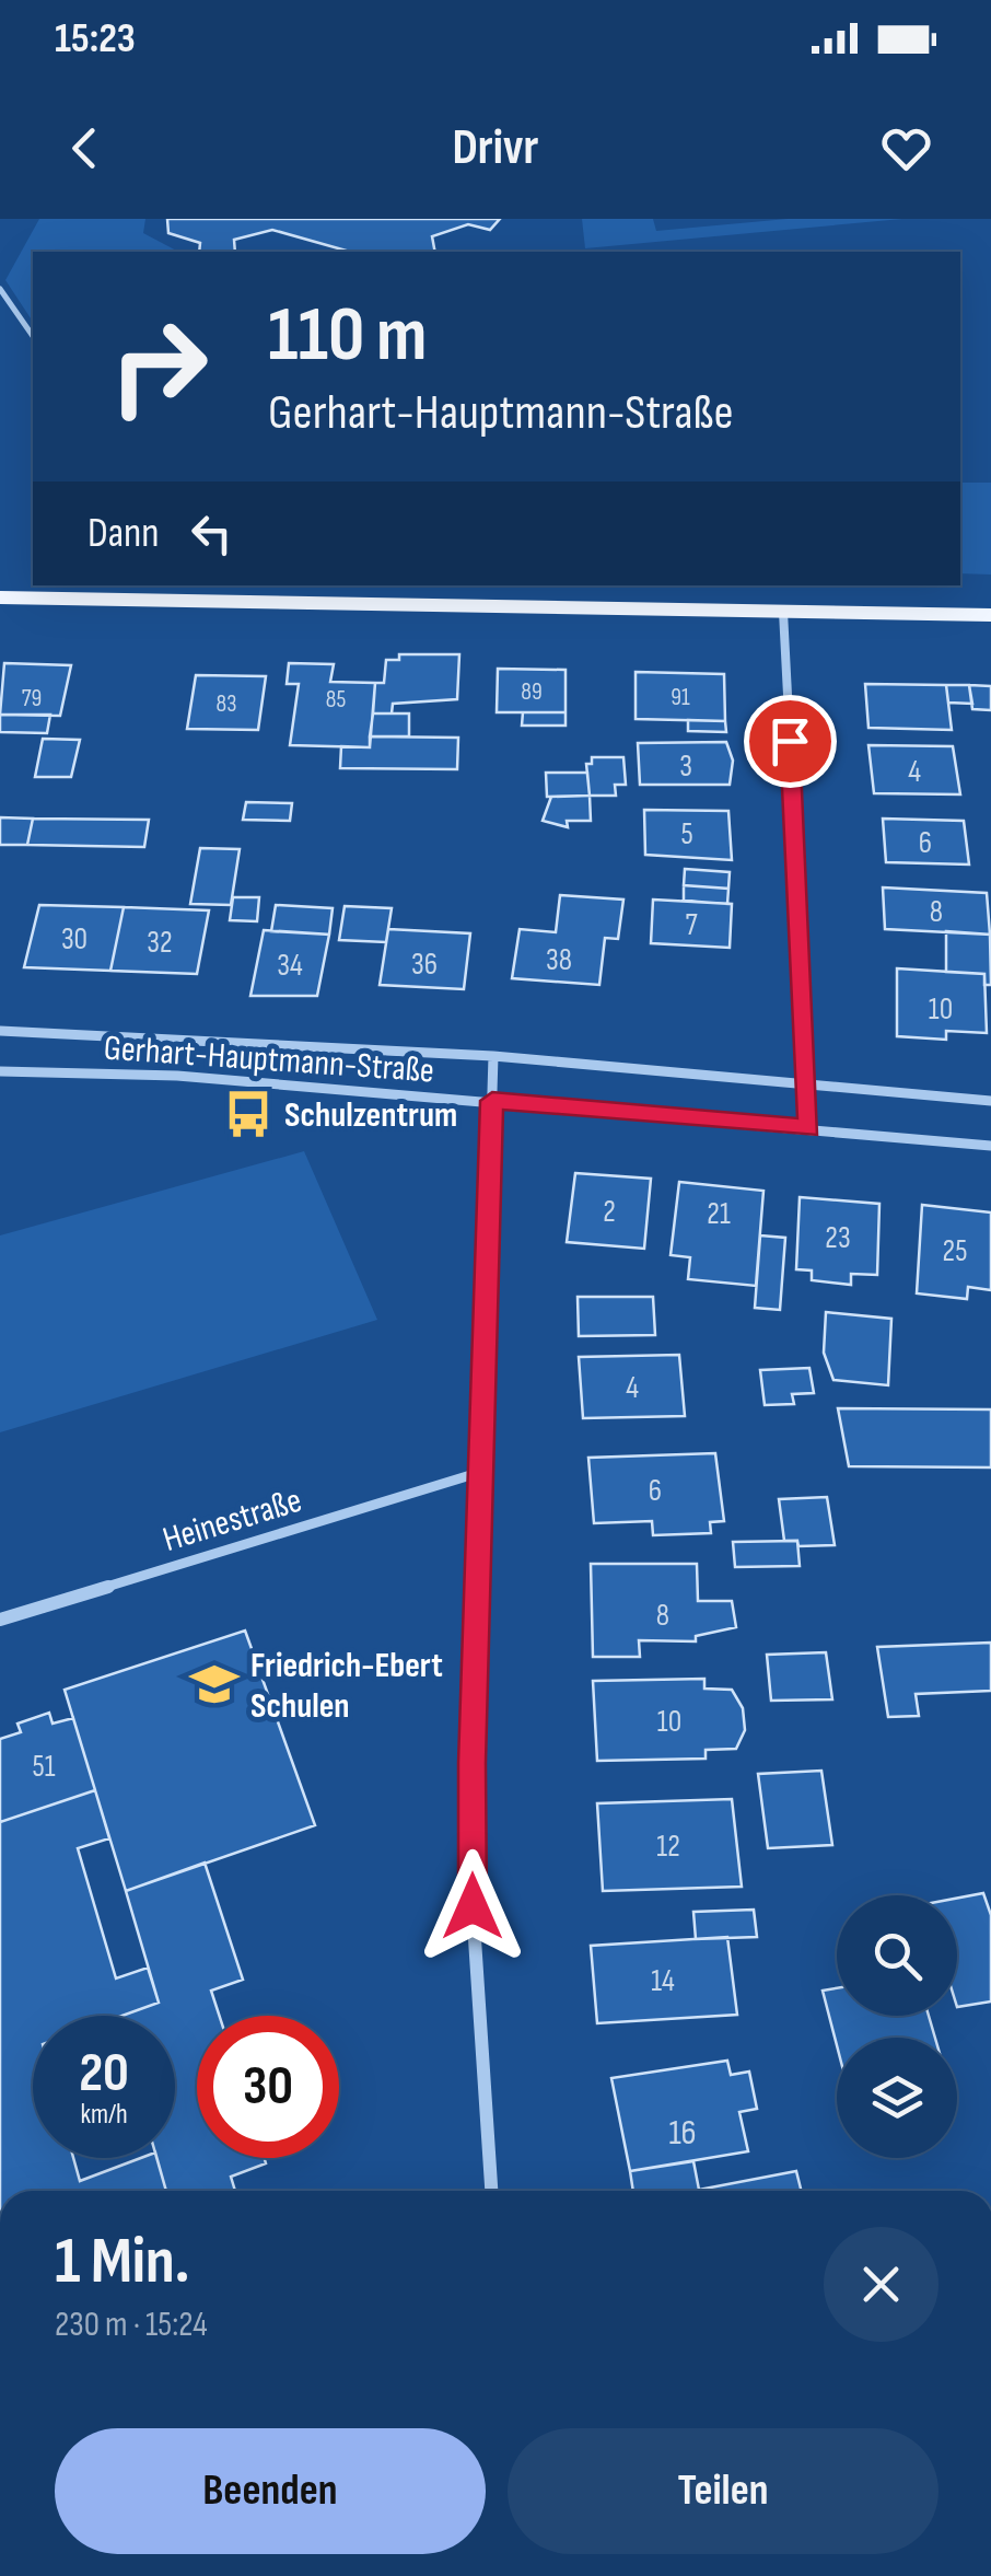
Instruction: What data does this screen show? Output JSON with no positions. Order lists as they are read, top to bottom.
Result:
{
  "streets": {
    "street": ["Gerhart-Hauptmann-Straße", "Heinestraße"]
  },
  "places": {
    "bus stop": ["Schulzentrum"],
    "school or university": ["Friedrich-Ebert Schulen"]
  },
  "house_numbers": [
    "89",
    "91",
    "79",
    "85",
    "83",
    "3",
    "4",
    "5",
    "6",
    "8",
    "7",
    "30",
    "32",
    "38",
    "36",
    "34",
    "10",
    "2",
    "21",
    "23",
    "25",
    "4",
    "6",
    "8",
    "10",
    "51",
    "12",
    "14",
    "16"
  ],
  "page": {
    "status": "15:23",
    "header": "Drivr",
    "turn": ["110 m", "Gerhart-Hauptmann-Straße"],
    "then": "Dann",
    "speed": "20 km/h",
    "limit": "30",
    "heading": ["1 Min.", "230 m · 15:24"],
    "buttons": ["Beenden", "Teilen"]
  }
}
